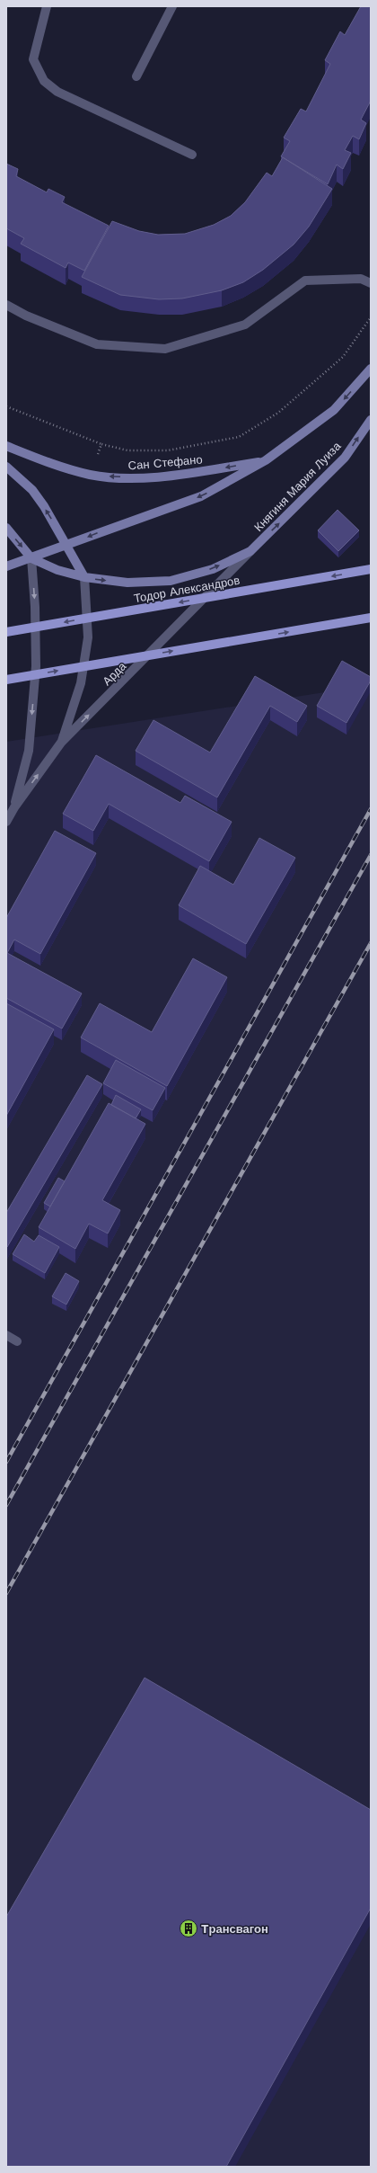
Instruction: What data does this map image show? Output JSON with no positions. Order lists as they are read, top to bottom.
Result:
{
  "streets": {
    "main road": ["Сан Стефано", "Княгиня Мария Луиза", "Тодор Александров"],
    "street": ["Арда"]
  },
  "crossings": [
    ["Княгиня Мария Луиза", "Арда"]
  ],
  "one_way": ["Арда"],
  "places": {
    "building": ["Tрансвагон"]
  }
}
